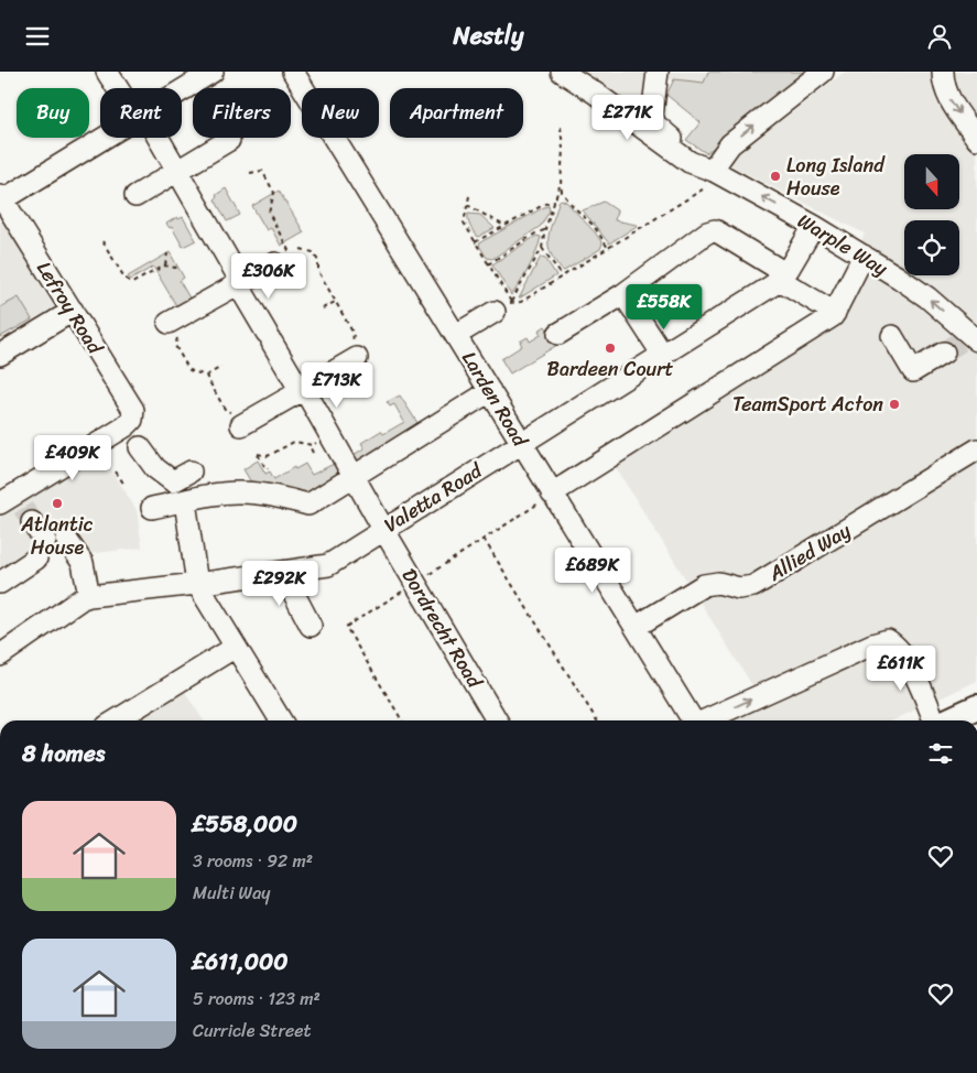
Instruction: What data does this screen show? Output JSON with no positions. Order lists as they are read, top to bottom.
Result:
{
  "streets": {
    "street": [
      "Warple Way",
      "Lefroy Road",
      "Larden Road",
      "Valetta Road",
      "Allied Way",
      "Dordrecht Road"
    ]
  },
  "crossings": [
    ["Warple Way", "Valetta Road"],
    ["Larden Road", "Valetta Road"],
    ["Larden Road", "Allied Way"],
    ["Valetta Road", "Dordrecht Road"]
  ],
  "one_way": ["Warple Way"],
  "places": [
    "Long Island House",
    "Bardeen Court",
    "TeamSport Acton",
    "Atlantic House"
  ],
  "north": "bottom",
  "page": {
    "header": "Nestly",
    "chip": [
      "Buy",
      "Rent",
      "Filters",
      "New",
      "Apartment"
    ],
    "price": [
      "£271K",
      "£306K",
      "£558K",
      "£713K",
      "£409K",
      "£689K",
      "£292K",
      "£611K"
    ],
    "heading": "8 homes",
    "list": [
      {
        "name": "£558,000",
        "note": "3 rooms · 92 m² · Multi Way"
      },
      {
        "name": "£611,000",
        "note": "5 rooms · 123 m² · Curricle Street"
      }
    ]
  }
}
